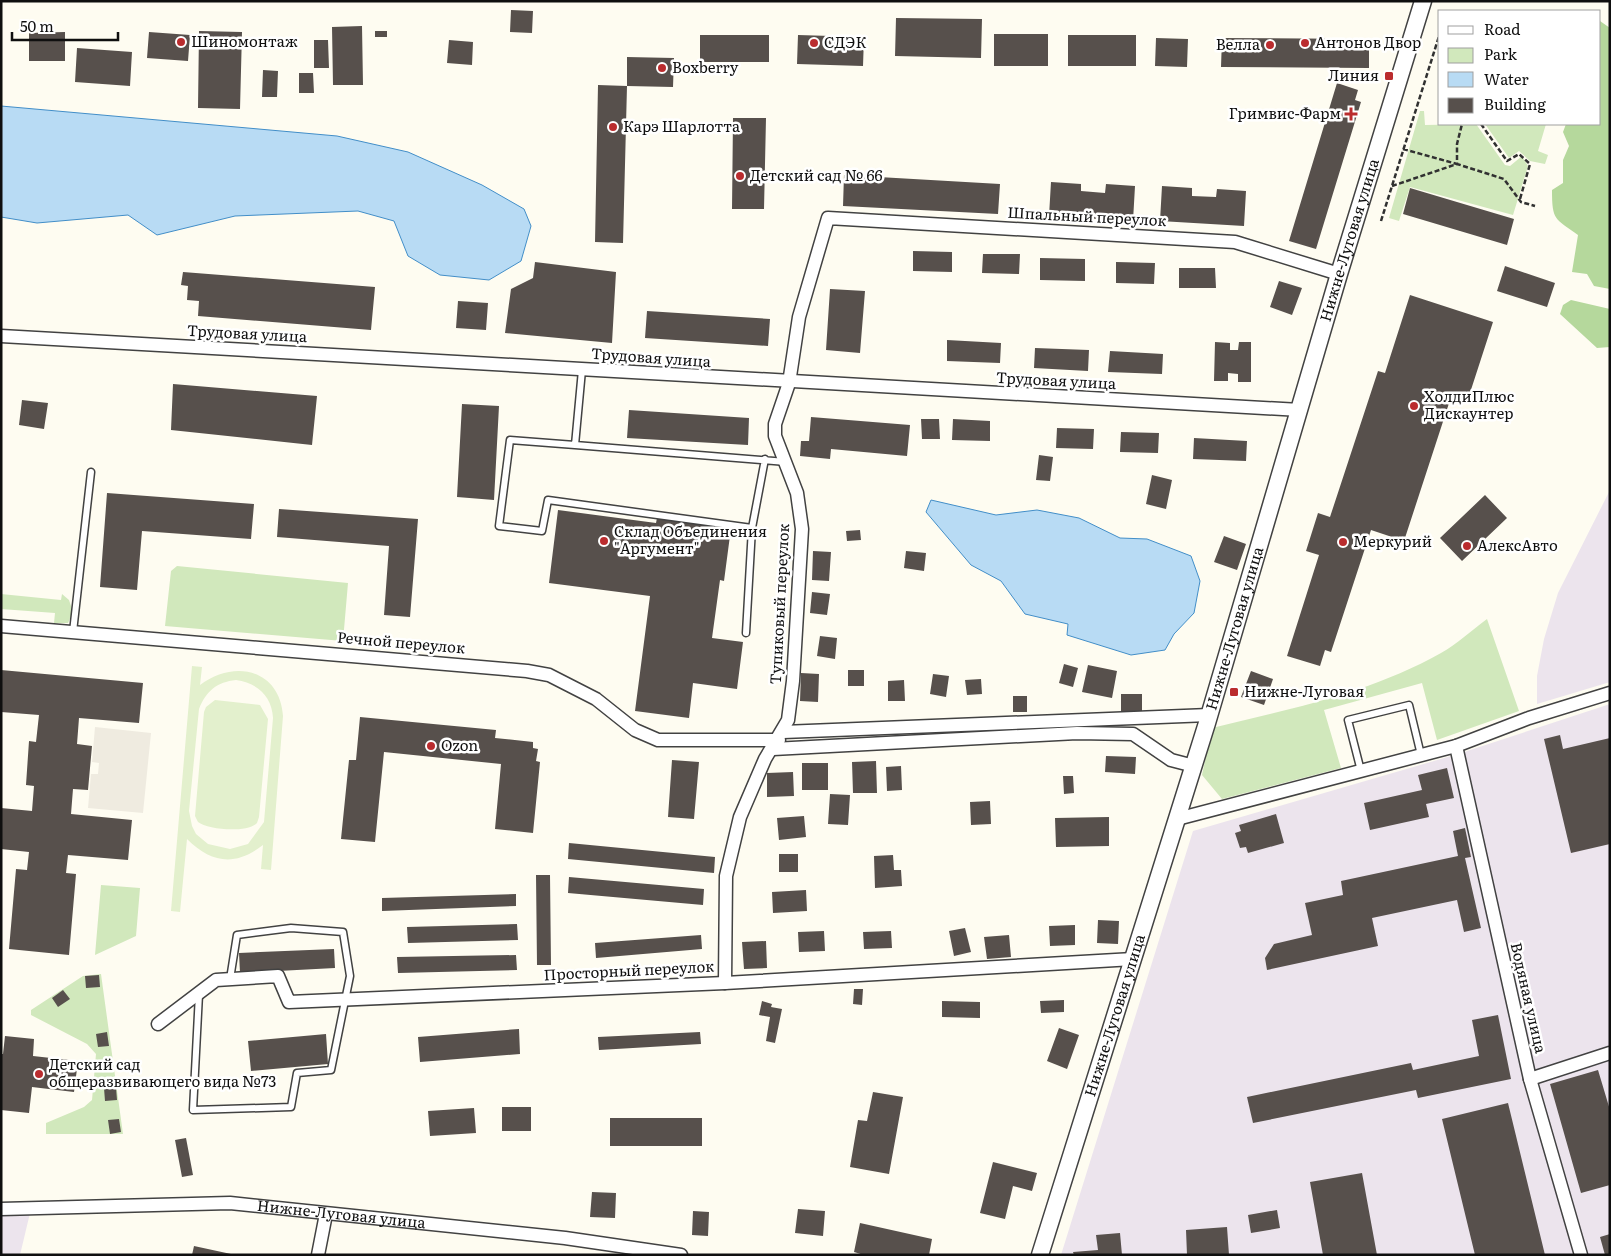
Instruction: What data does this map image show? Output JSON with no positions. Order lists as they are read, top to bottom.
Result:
{
  "streets": {
    "street": [
      "Шпальный переулок",
      "Нижне-Луговая улица",
      "Трудовая улица",
      "Тупиковый переулок",
      "Речной переулок",
      "Просторный переулок",
      "Водяная улица"
    ]
  },
  "crossings": [
    ["Шпальный переулок", "Нижне-Луговая улица"],
    ["Шпальный переулок", "Тупиковый переулок"],
    ["Нижне-Луговая улица", "Трудовая улица"],
    ["Нижне-Луговая улица", "Просторный переулок"],
    ["Трудовая улица", "Тупиковый переулок"],
    ["Тупиковый переулок", "Речной переулок"],
    ["Тупиковый переулок", "Просторный переулок"]
  ],
  "places": {
    "other": [
      "Шиномонтаж",
      "СДЭК",
      "Антонов Двор",
      "Велла",
      "Boxberry",
      "Карэ Шарлотта",
      "Детский сад № 66",
      "ХолдиПлюс Дискаунтер",
      "Склад Объединения \"Аргумент\"",
      "Меркурий",
      "АлексАвто",
      "Ozon",
      "Детский сад общеразвивающего вида №73"
    ],
    "transit": ["Линия", "Нижне-Луговая"],
    "health": ["Гримвис-Фарм"]
  },
  "legend": [
    "Road",
    "Park",
    "Water",
    "Building"
  ],
  "scale_bar": "50 m"
}
